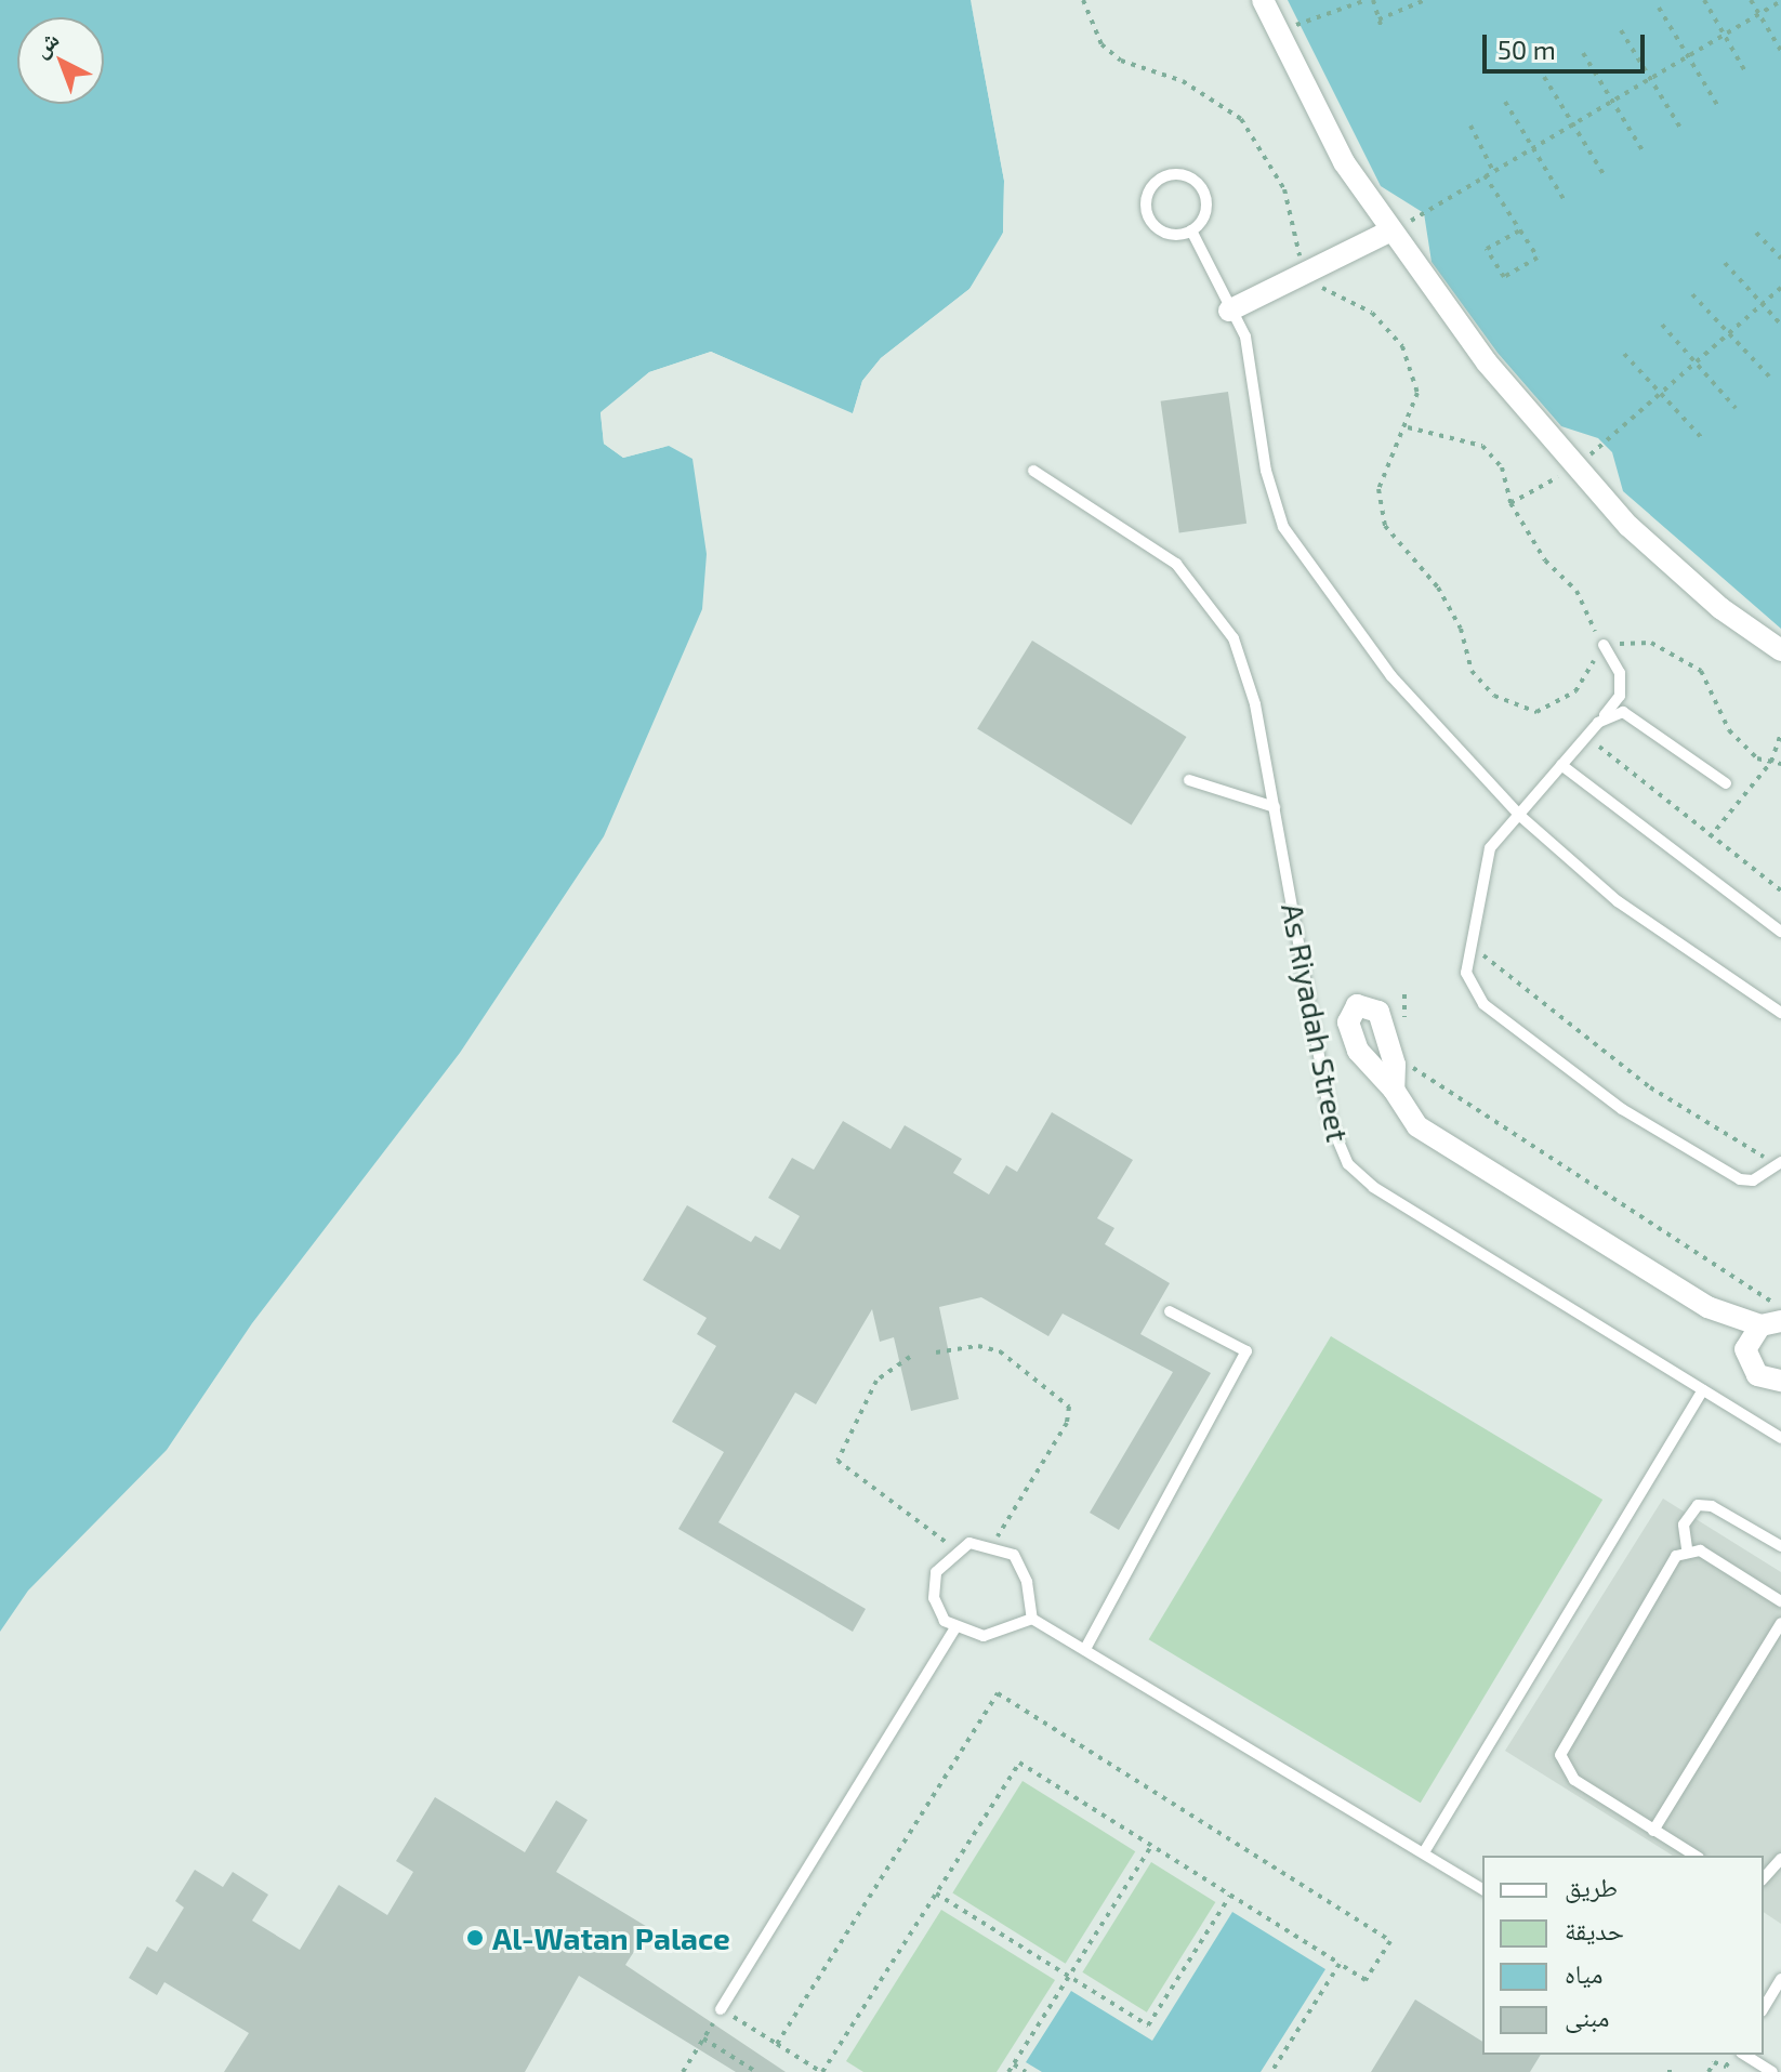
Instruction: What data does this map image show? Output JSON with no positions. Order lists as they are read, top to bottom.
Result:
{
  "streets": {
    "lane": ["As Riyadah Street"]
  },
  "places": ["Al-Watan Palace"],
  "legend": [
    "طريق",
    "حديقة",
    "مياه",
    "مبنى"
  ],
  "scale_bar": "50 m",
  "north": "top left"
}
